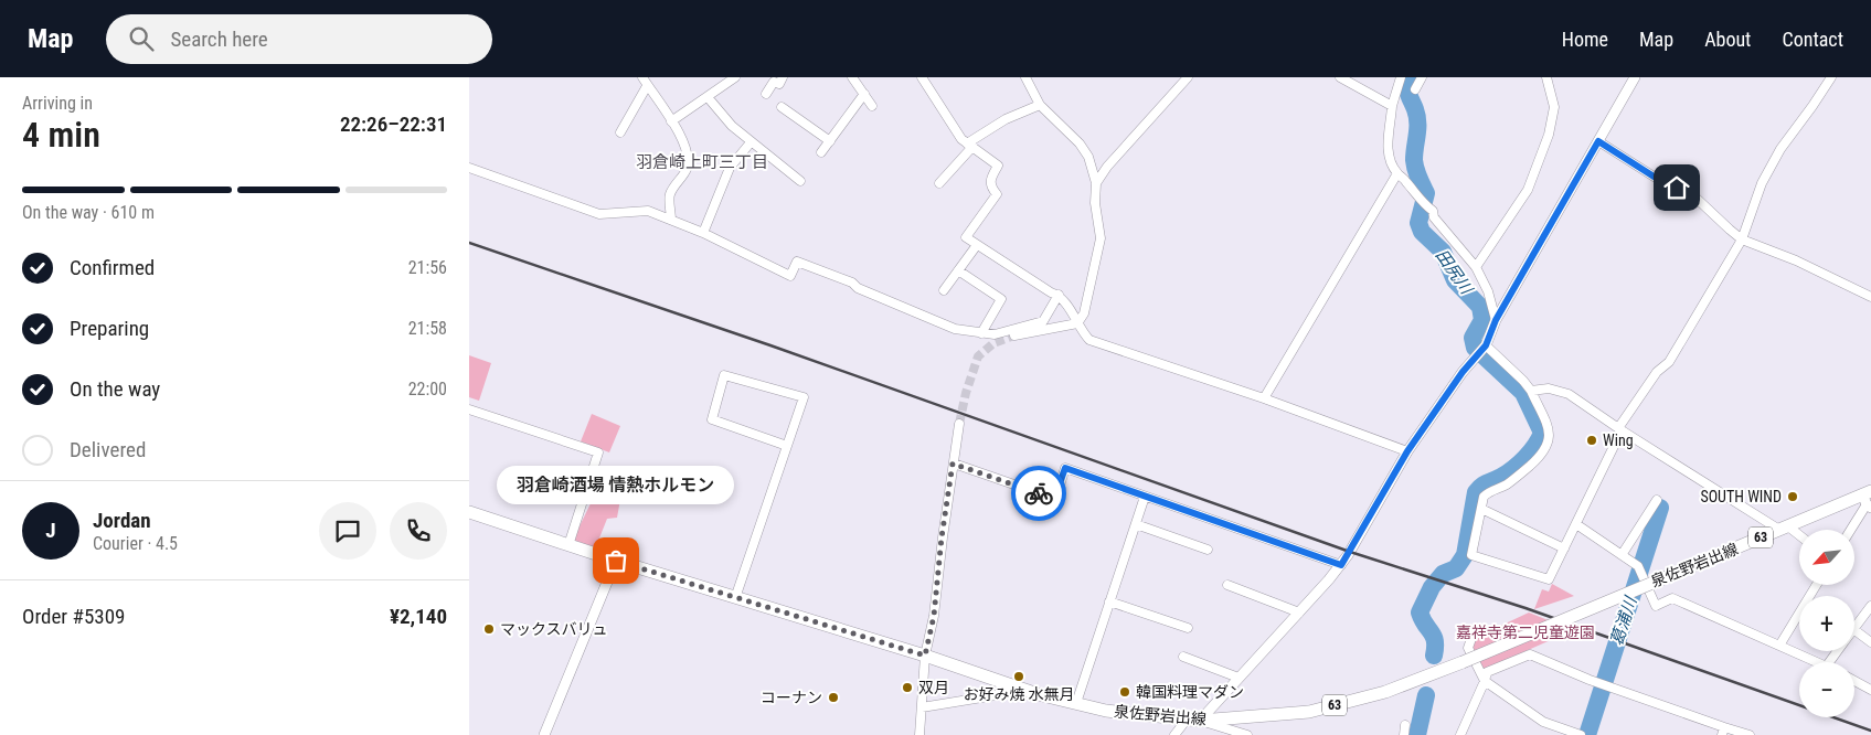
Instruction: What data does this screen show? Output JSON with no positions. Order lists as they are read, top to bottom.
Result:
{
  "streets": {
    "main road": ["63", "泉佐野岩出線"]
  },
  "districts": ["羽倉崎上町三丁目"],
  "water": ["田尻川", "葛浦川"],
  "parks": ["嘉祥寺第二児童遊園"],
  "places": [
    "Wing",
    "SOUTH WIND",
    "羽倉崎酒場 情熱ホルモン",
    "マックスバリュ",
    "お好み焼 水無月",
    "双月",
    "韓国料理マダン",
    "コーナン"
  ],
  "north": "bottom left",
  "page": {
    "header": "Map",
    "search": "Search here",
    "nav": [
      "Home",
      "Map",
      "About",
      "Contact"
    ],
    "heading": ["4 min", "Arriving in", "22:26–22:31"],
    "panel": [
      "Jordan",
      "Courier · 4.5",
      "Order #5309",
      "¥2,140"
    ],
    "bar": "On the way · 610 m",
    "list": [
      ["Confirmed", "21:56"],
      ["Preparing", "21:58"],
      ["On the way", "22:00"],
      "Delivered"
    ],
    "bubble": "羽倉崎酒場 情熱ホルモン",
    "round": "J",
    "map_buttons": ["+", "−"]
  }
}
